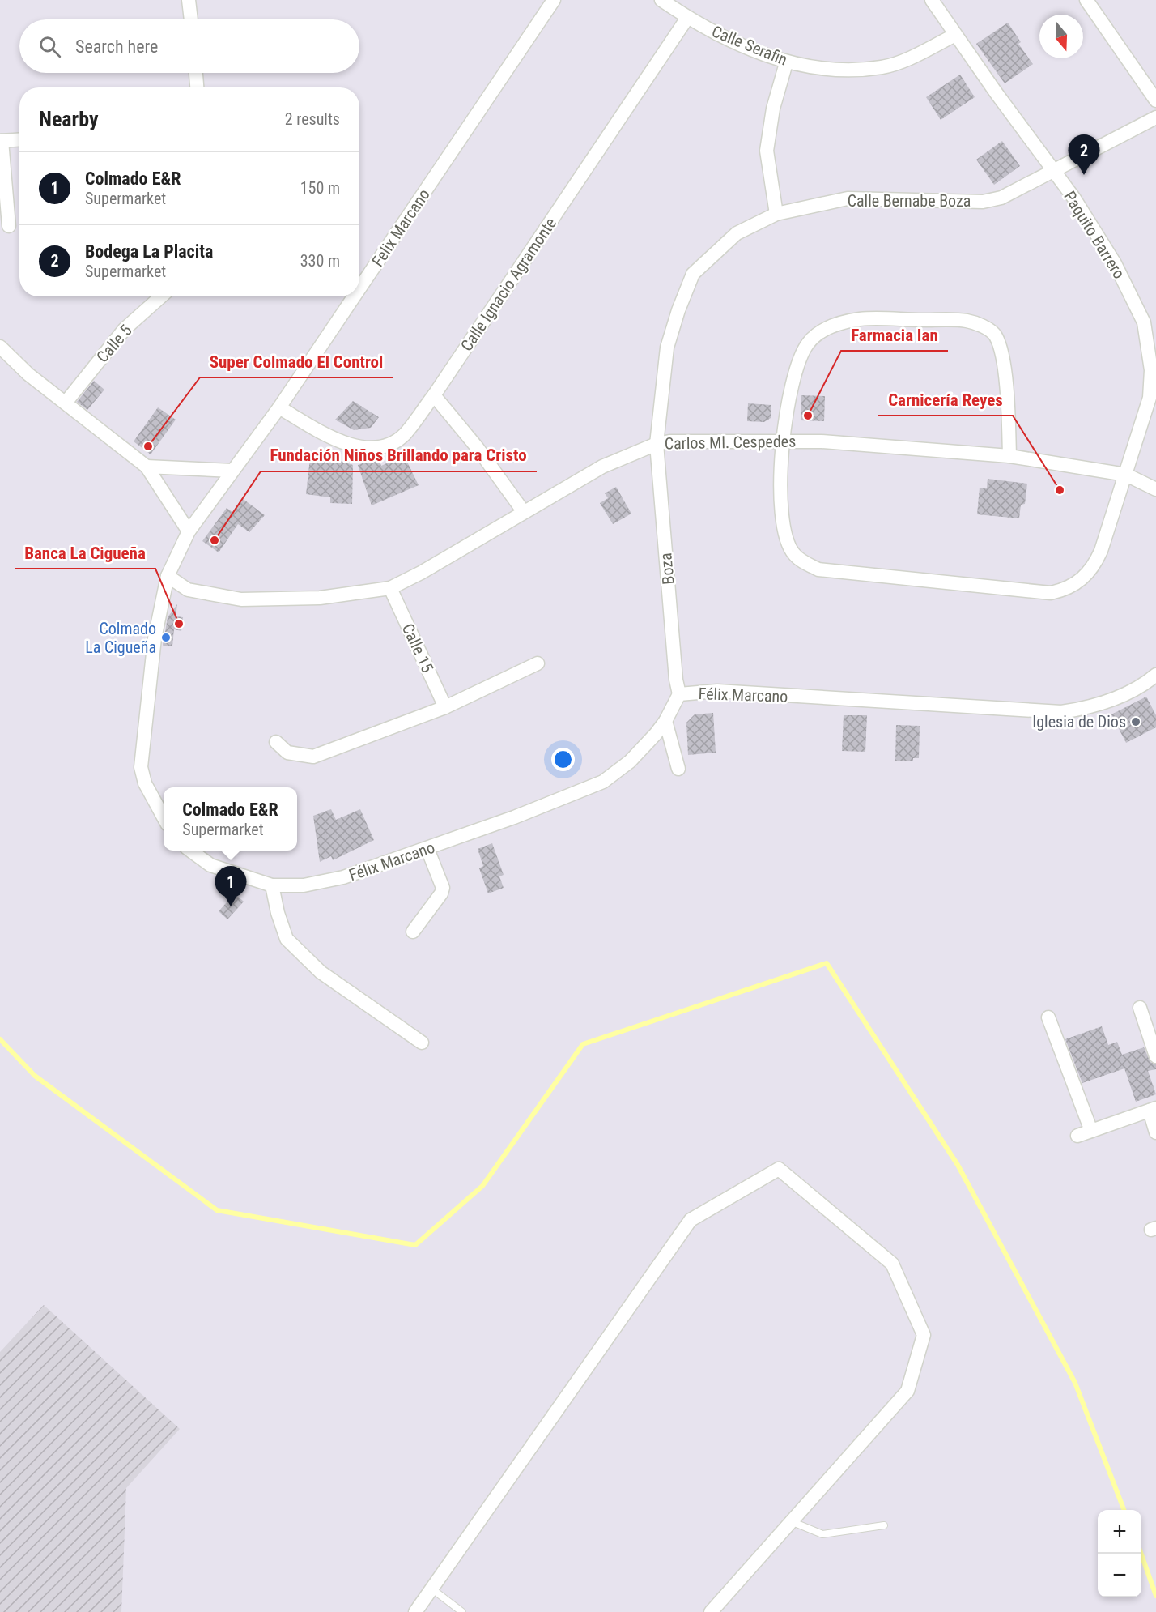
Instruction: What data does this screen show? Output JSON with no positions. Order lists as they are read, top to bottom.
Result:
{
  "streets": {
    "street": [
      "Calle Serafin",
      "Calle Bernabe Boza",
      "Felix Marcano",
      "Paquito Barrero",
      "Calle Ignacio Agramonte",
      "Calle 5",
      "Carlos Ml. Cespedes",
      "Boza",
      "Calle 15",
      "Félix Marcano"
    ]
  },
  "crossings": [
    ["Calle Serafin", "Paquito Barrero"],
    ["Calle Serafin", "Calle Ignacio Agramonte"],
    ["Calle Bernabe Boza", "Paquito Barrero"],
    ["Calle Bernabe Boza", "Carlos Ml. Cespedes"],
    ["Calle Bernabe Boza", "Boza"],
    ["Felix Marcano", "Calle Ignacio Agramonte"],
    ["Felix Marcano", "Carlos Ml. Cespedes"],
    ["Paquito Barrero", "Carlos Ml. Cespedes"],
    ["Carlos Ml. Cespedes", "Boza"],
    ["Carlos Ml. Cespedes", "Calle 15"],
    ["Boza", "Félix Marcano"]
  ],
  "places": [
    "Farmacia Ian",
    "Super Colmado El Control",
    "Carnicería Reyes",
    "Fundación Niños Brillando para Cristo",
    "Banca La Cigueña",
    "Colmado La Cigueña",
    "Iglesia de Dios"
  ],
  "north": "bottom",
  "page": {
    "search": "Search here",
    "heading": ["Nearby", "2 results"],
    "pins": ["2", "1"],
    "list": [
      {
        "mark": "1",
        "name": "Colmado E&R",
        "note": "Supermarket",
        "value": "150 m"
      },
      {
        "mark": "2",
        "name": "Bodega La Placita",
        "note": "Supermarket",
        "value": "330 m"
      }
    ],
    "popup": ["Colmado E&R", "Supermarket"],
    "map_buttons": ["+", "−"]
  }
}
